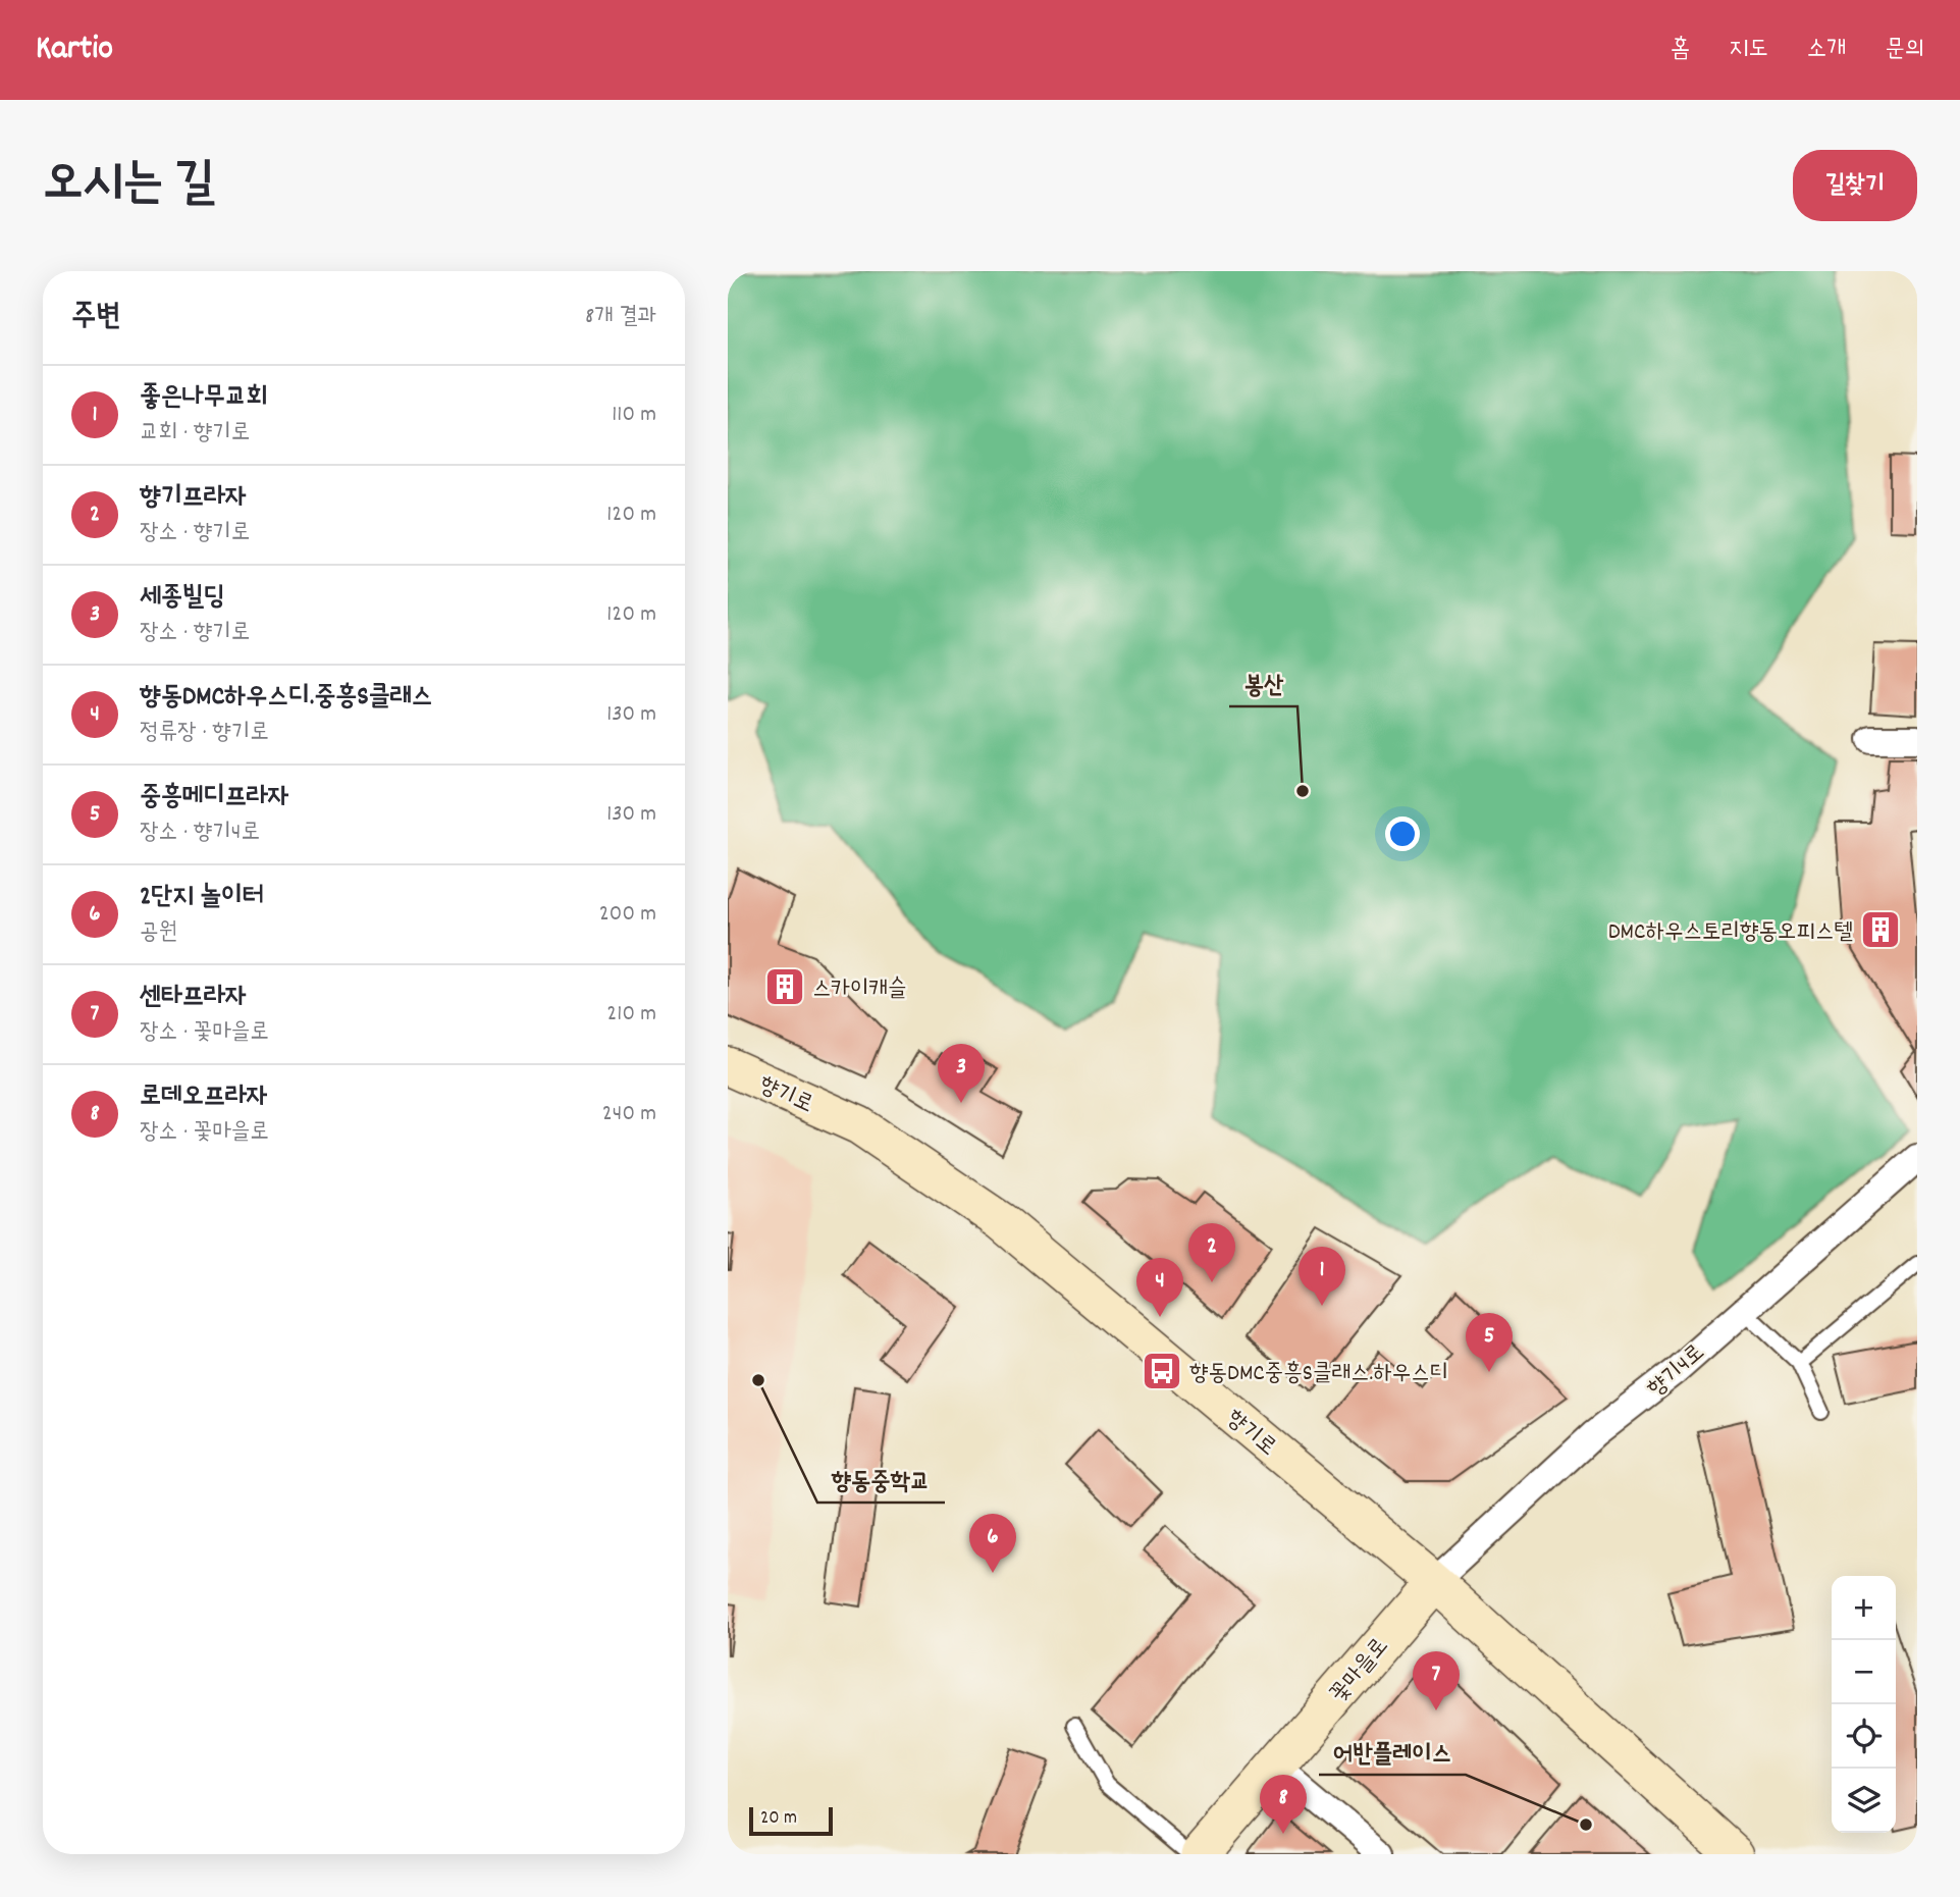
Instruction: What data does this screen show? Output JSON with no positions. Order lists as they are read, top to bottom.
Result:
{
  "streets": {
    "main road": ["향기로", "꽃마을로"],
    "street": ["향기4로"]
  },
  "crossings": [
    ["향기로", "향기4로"],
    ["향기로", "꽃마을로"],
    ["향기4로", "꽃마을로"]
  ],
  "places": {
    "other": ["봉산", "향동중학교", "어반플레이스"],
    "building": ["DMC하우스토리향동오피스텔", "스카이캐슬"],
    "bus stop": ["향동DMC중흥S클래스.하우스디"]
  },
  "scale_bar": "20 m",
  "page": {
    "header": "Kartio",
    "nav": [
      "홈",
      "지도",
      "소개",
      "문의"
    ],
    "title": "오시는 길",
    "buttons": "길찾기",
    "heading": ["주변", "8개 결과"],
    "list": [
      {
        "mark": "1",
        "name": "좋은나무교회",
        "note": "교회 · 향기로",
        "value": "110 m"
      },
      {
        "mark": "2",
        "name": "향기프라자",
        "note": "장소 · 향기로",
        "value": "120 m"
      },
      {
        "mark": "3",
        "name": "세종빌딩",
        "note": "장소 · 향기로",
        "value": "120 m"
      },
      {
        "mark": "4",
        "name": "향동DMC하우스디.중흥S클래스",
        "note": "정류장 · 향기로",
        "value": "130 m"
      },
      {
        "mark": "5",
        "name": "중흥메디프라자",
        "note": "장소 · 향기4로",
        "value": "130 m"
      },
      {
        "mark": "6",
        "name": "2단지 놀이터",
        "note": "공원",
        "value": "200 m"
      },
      {
        "mark": "7",
        "name": "센타프라자",
        "note": "장소 · 꽃마을로",
        "value": "210 m"
      },
      {
        "mark": "8",
        "name": "로데오프라자",
        "note": "장소 · 꽃마을로",
        "value": "240 m"
      }
    ],
    "pins": [
      "3",
      "2",
      "1",
      "4",
      "5",
      "6",
      "7",
      "8"
    ],
    "map_buttons": ["+", "−"],
    "scale": "20 m"
  }
}
